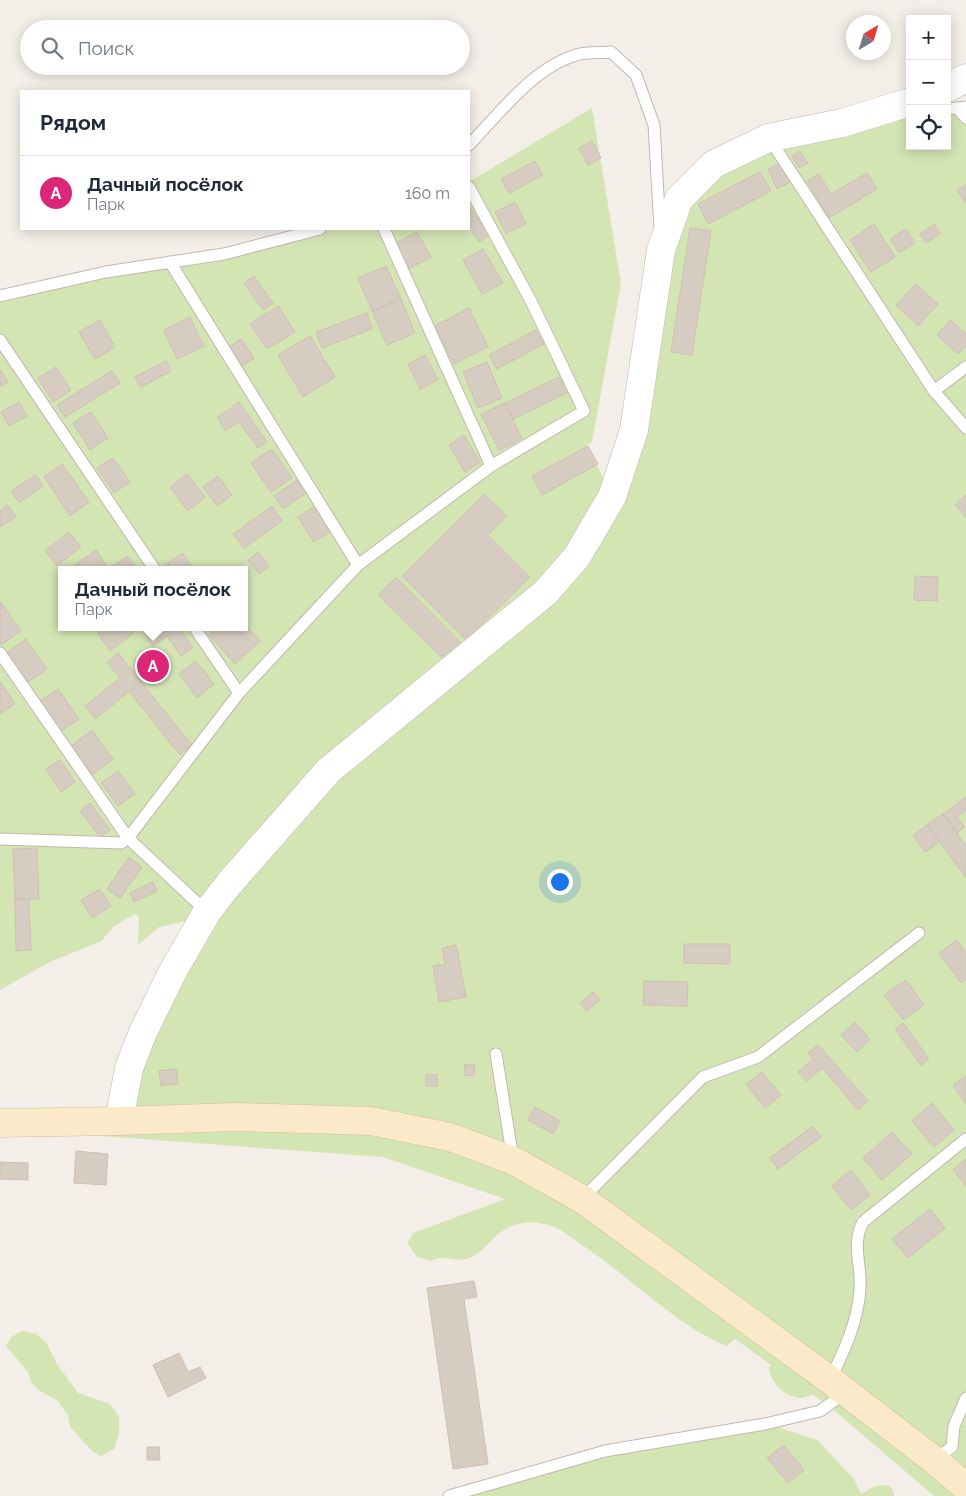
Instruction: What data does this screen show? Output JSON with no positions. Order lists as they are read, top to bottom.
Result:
{
  "north": "top right",
  "page": {
    "map_buttons": ["+", "−"],
    "search": "Поиск",
    "heading": "Рядом",
    "list": [
      {
        "mark": "A",
        "name": "Дачный посёлок",
        "note": "Парк",
        "value": "160 m"
      }
    ],
    "popup": ["Дачный посёлок", "Парк"],
    "pins": "A"
  }
}
